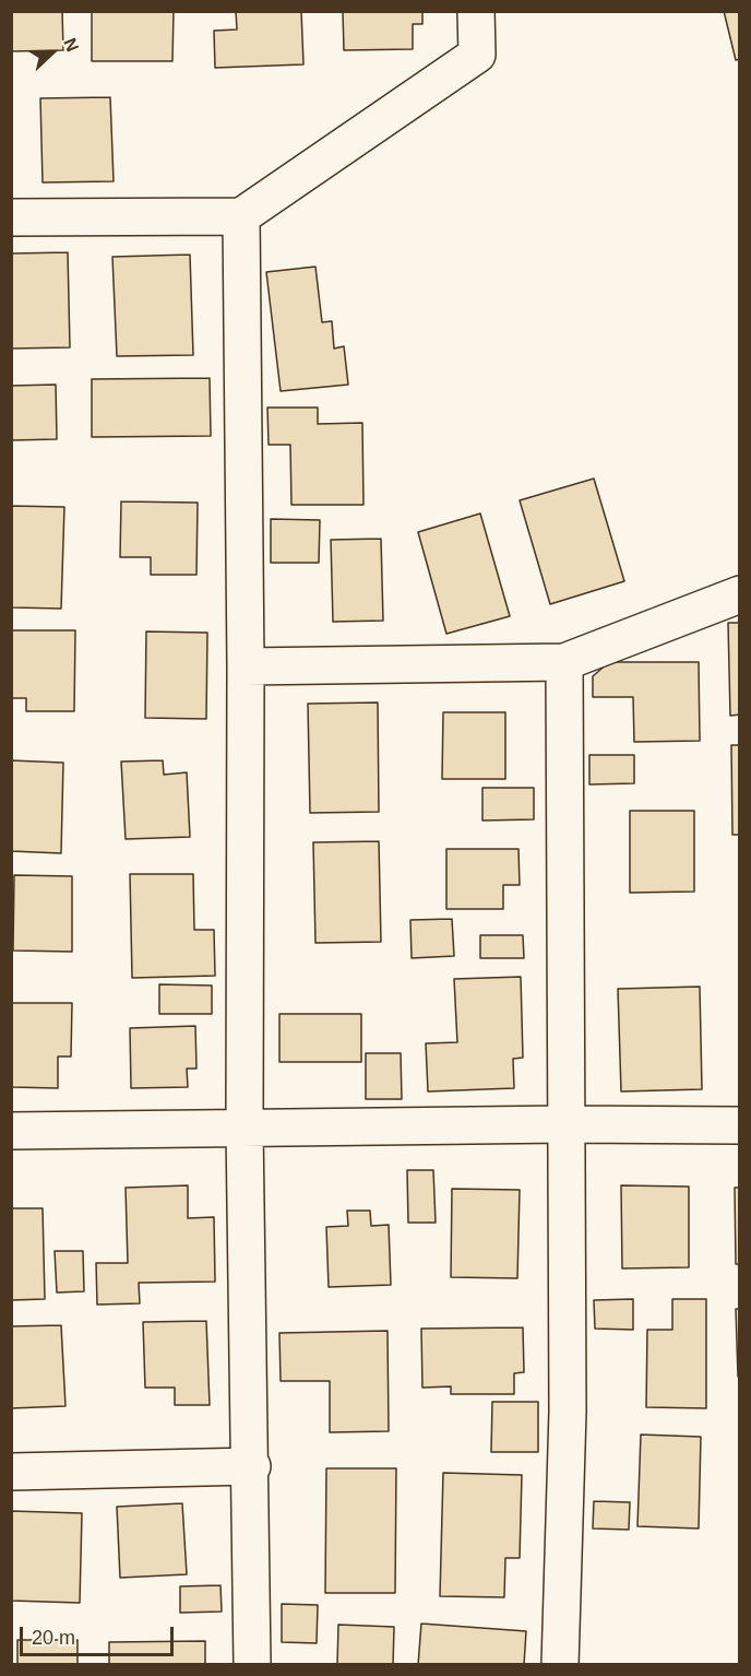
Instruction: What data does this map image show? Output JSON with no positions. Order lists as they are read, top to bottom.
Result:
{
  "scale_bar": "20 m",
  "north": "right"
}
